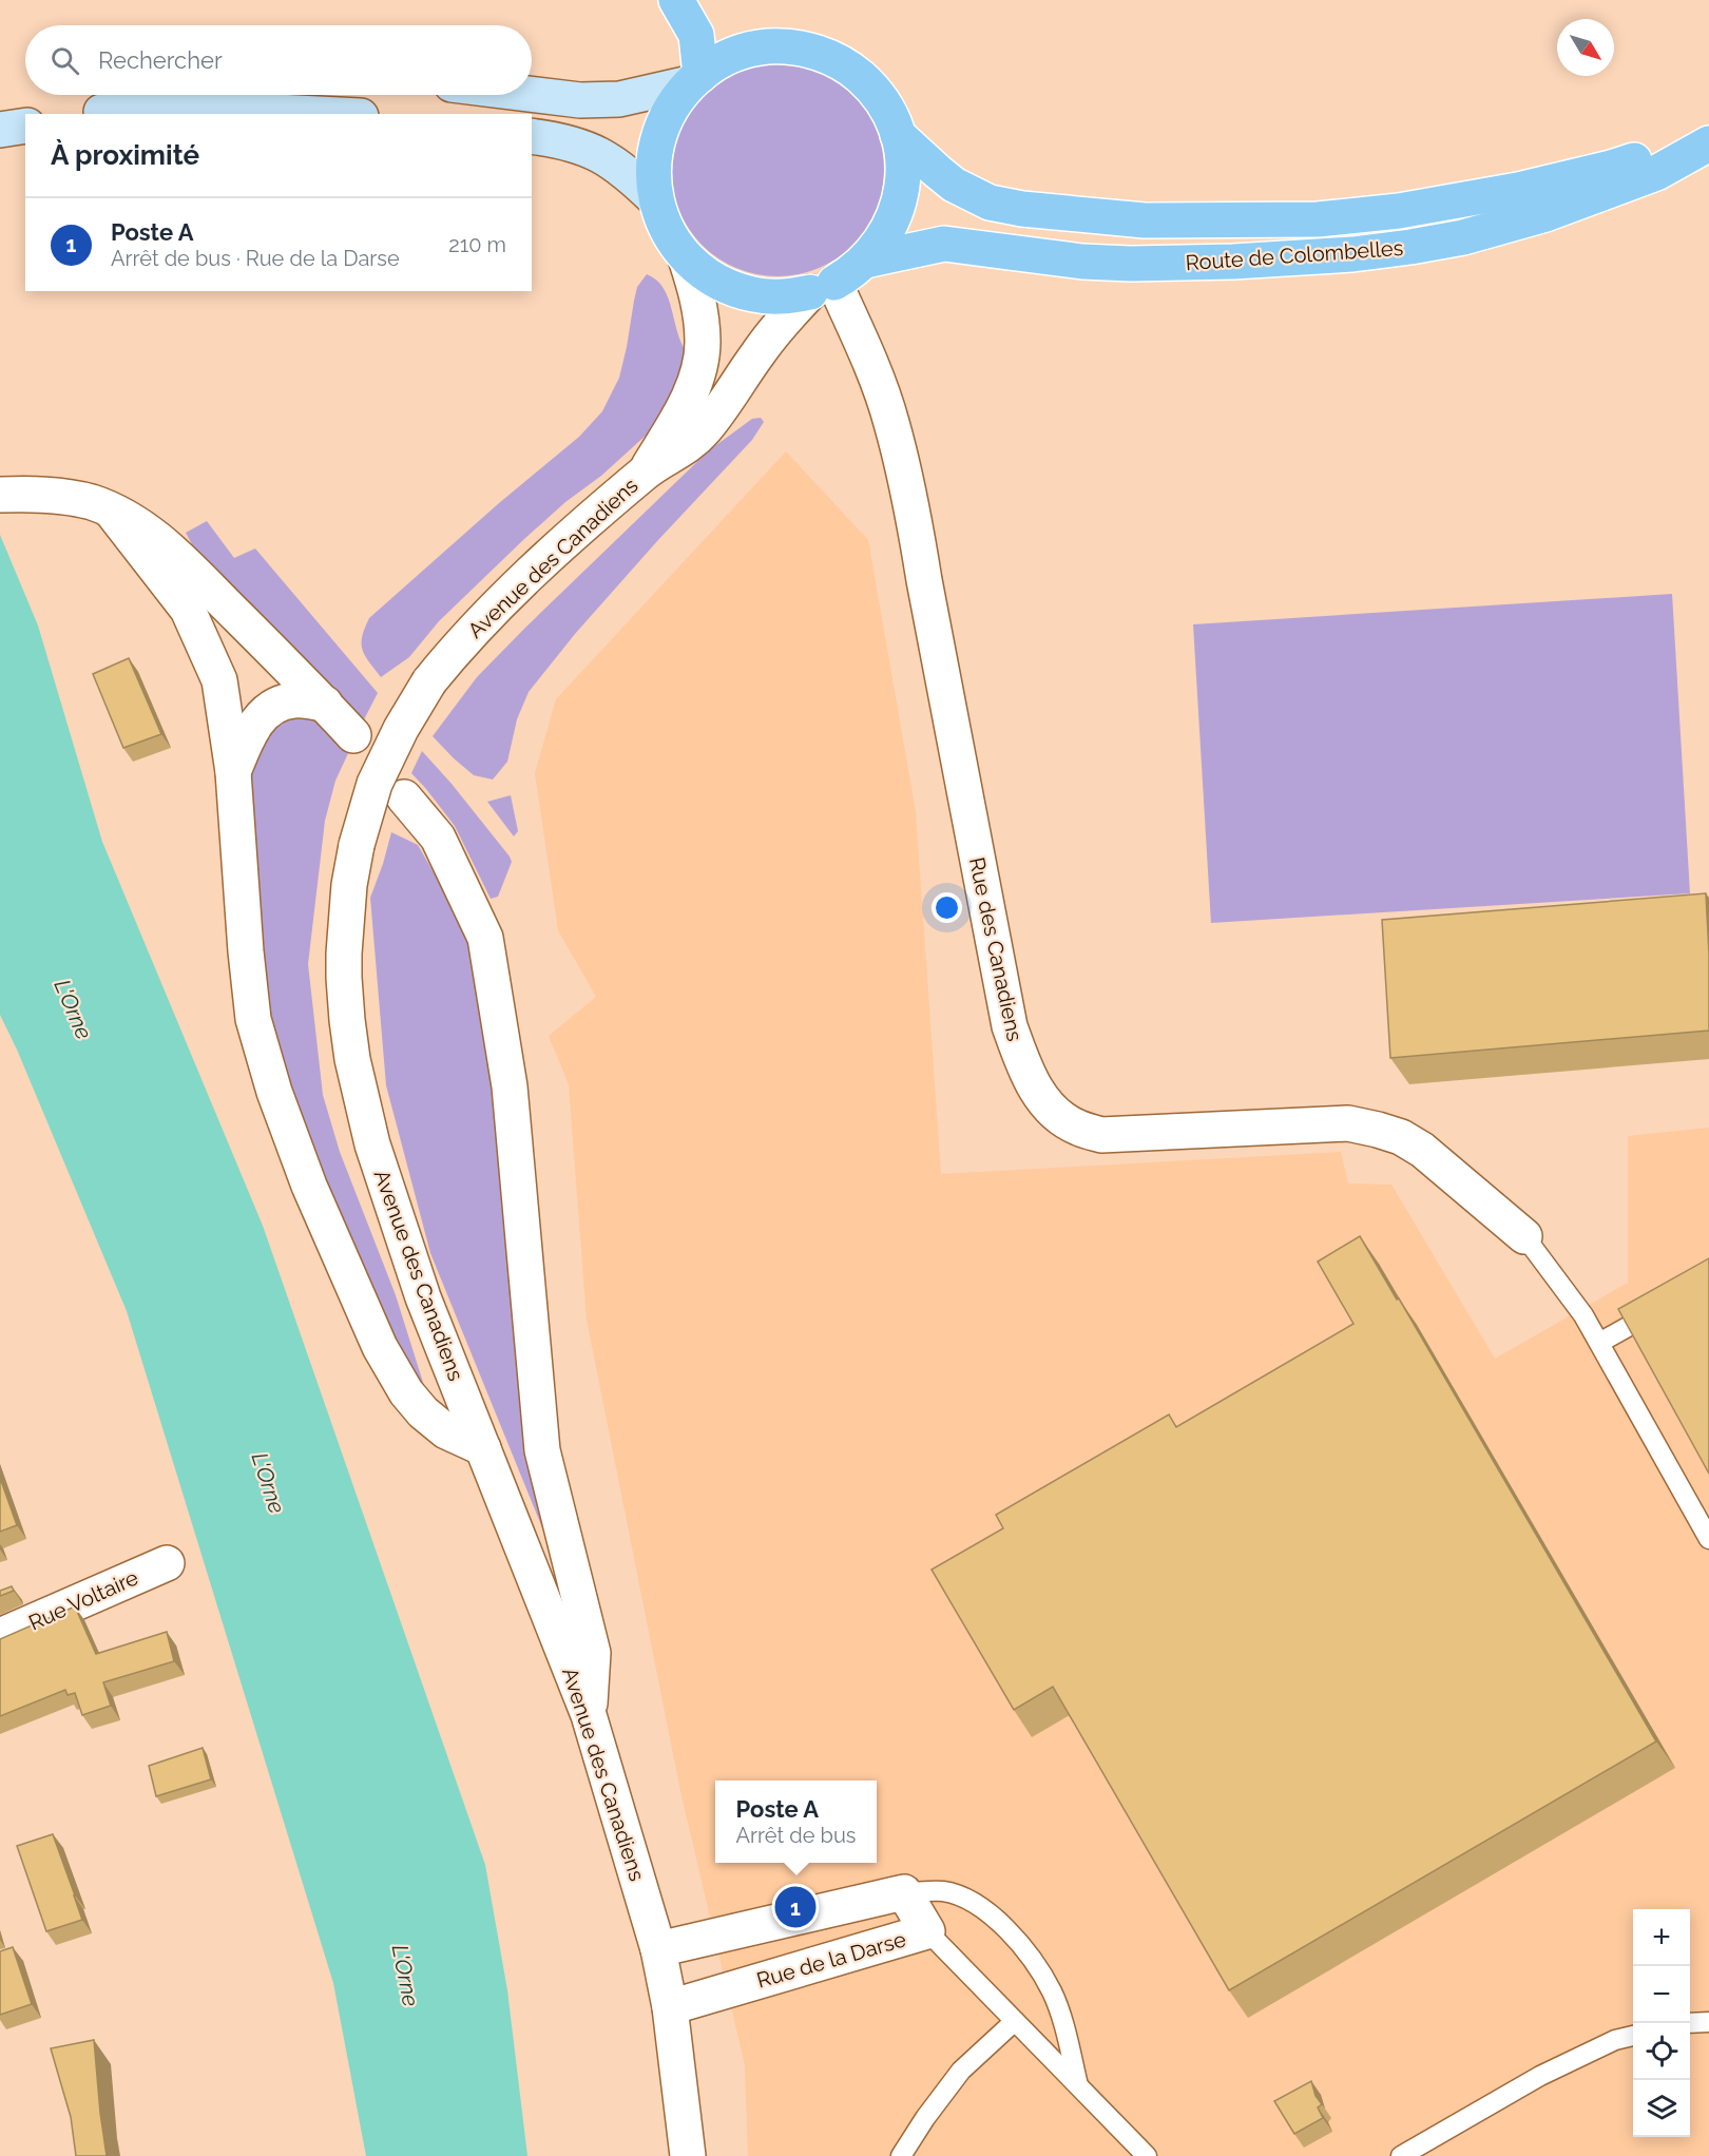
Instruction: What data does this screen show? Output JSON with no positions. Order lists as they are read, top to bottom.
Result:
{
  "streets": {
    "main road": ["Route de Colombelles"],
    "street": [
      "Avenue des Canadiens",
      "Rue des Canadiens",
      "Rue Voltaire",
      "Rue de la Darse"
    ]
  },
  "crossings": [
    ["Route de Colombelles", "Avenue des Canadiens"],
    ["Route de Colombelles", "Rue des Canadiens"],
    ["Avenue des Canadiens", "Rue des Canadiens"],
    ["Avenue des Canadiens", "Rue de la Darse"]
  ],
  "water": ["L'Orne"],
  "north": "bottom right",
  "page": {
    "search": "Rechercher",
    "heading": "À proximité",
    "list": [
      {
        "mark": "1",
        "name": "Poste A",
        "note": "Arrêt de bus · Rue de la Darse",
        "value": "210 m"
      }
    ],
    "popup": ["Poste A", "Arrêt de bus"],
    "pins": "1",
    "map_buttons": ["+", "−"]
  }
}
